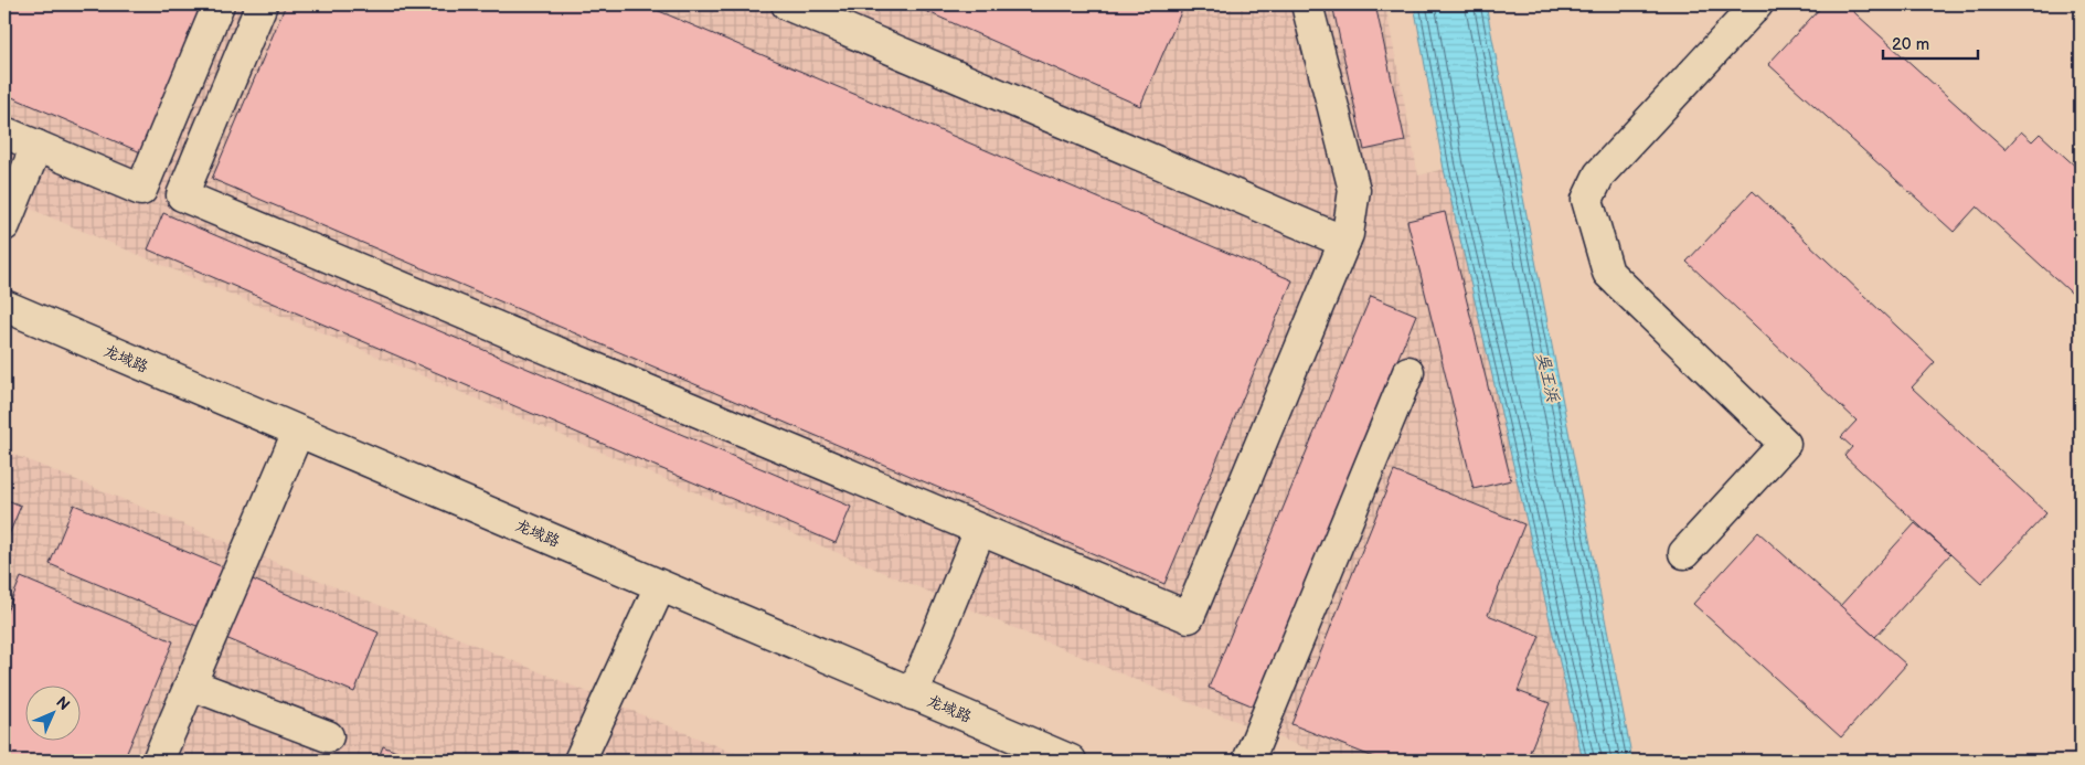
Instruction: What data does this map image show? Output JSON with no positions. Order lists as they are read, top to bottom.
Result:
{
  "streets": {
    "street": ["龙域路"]
  },
  "water": ["吴王浜"],
  "scale_bar": "20 m",
  "north": "top right"
}
